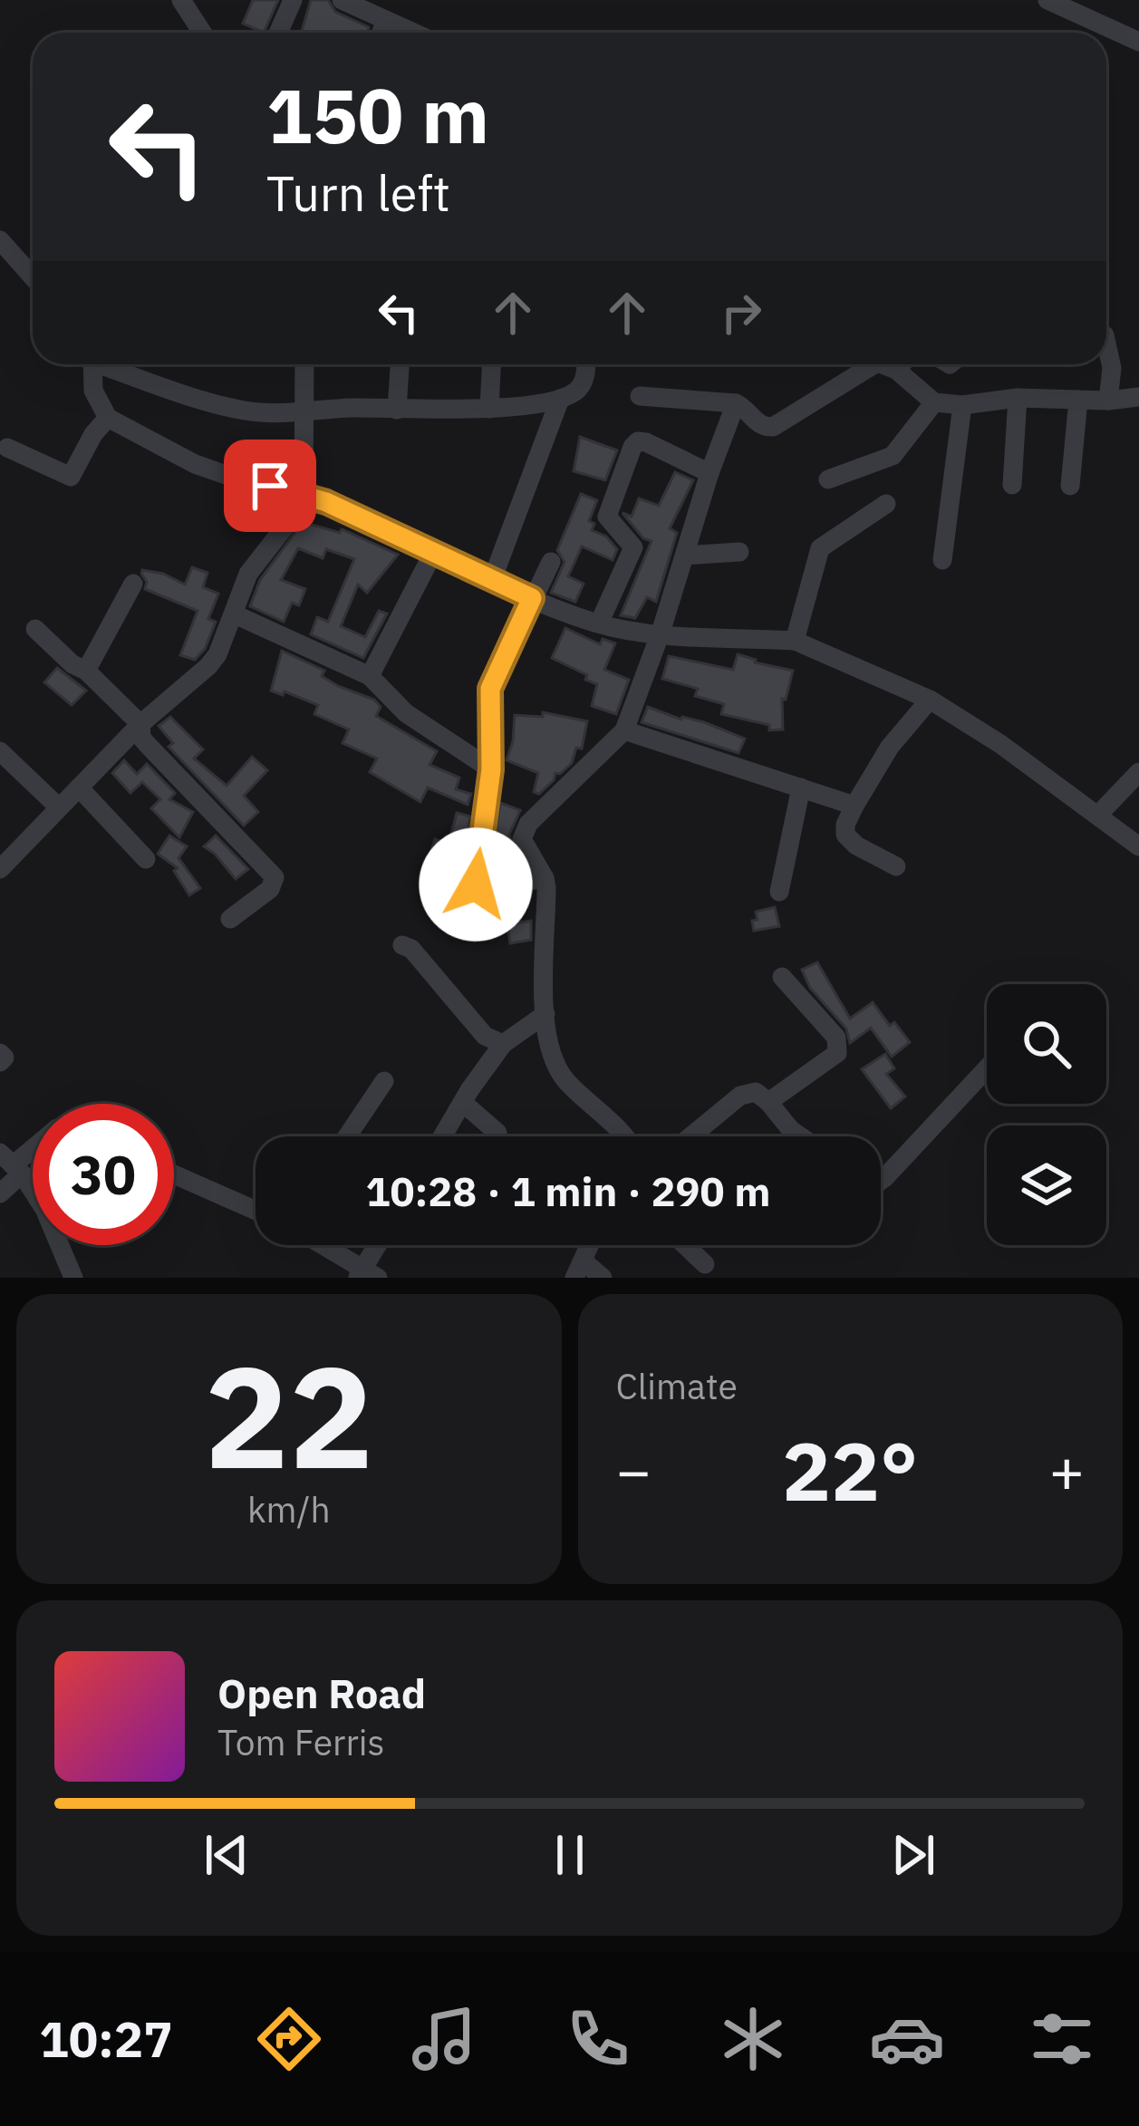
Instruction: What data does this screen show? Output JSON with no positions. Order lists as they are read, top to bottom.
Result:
{
  "page": {
    "turn": ["150 m", "Turn left"],
    "limit": "30",
    "trip": "10:28 · 1 min · 290 m",
    "tile": [
      ["22", "km/h"],
      "Climate"
    ],
    "heat": ["−", "22°", "+"],
    "song": ["Open Road", "Tom Ferris"],
    "tabs": "10:27"
  }
}
